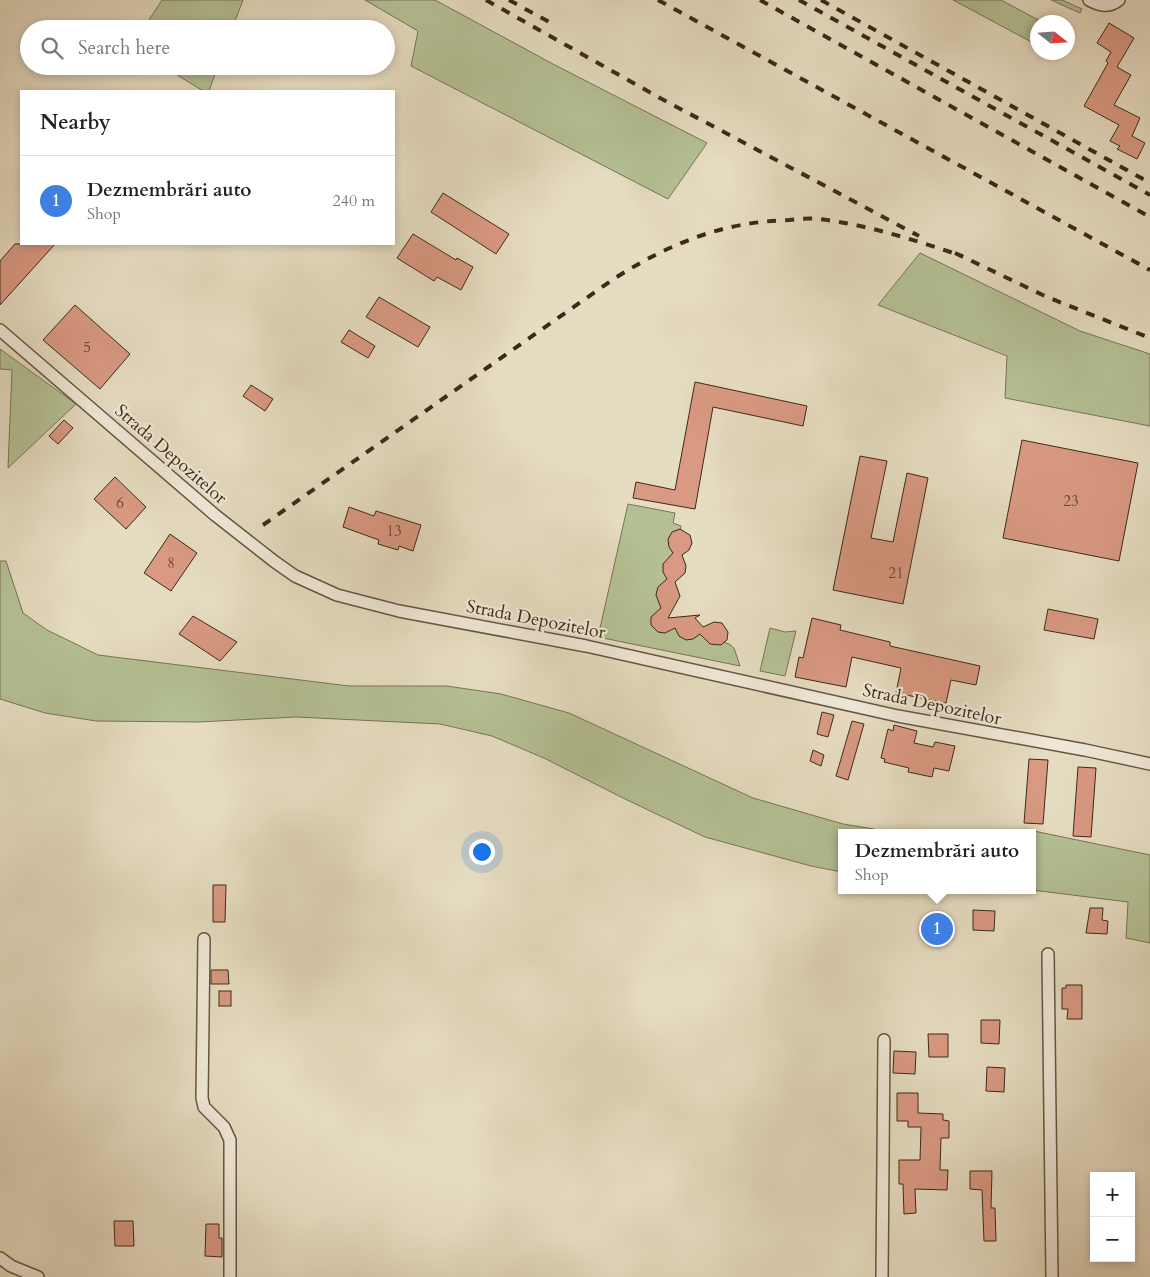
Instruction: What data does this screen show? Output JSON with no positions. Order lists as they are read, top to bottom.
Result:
{
  "streets": {
    "street": ["Strada Depozitelor"]
  },
  "house_numbers": [
    "5",
    "23",
    "6",
    "13",
    "8",
    "21"
  ],
  "north": "right",
  "page": {
    "search": "Search here",
    "heading": "Nearby",
    "list": [
      {
        "mark": "1",
        "name": "Dezmembrări auto",
        "note": "Shop",
        "value": "240 m"
      }
    ],
    "popup": ["Dezmembrări auto", "Shop"],
    "pins": "1",
    "map_buttons": ["+", "−"]
  }
}
